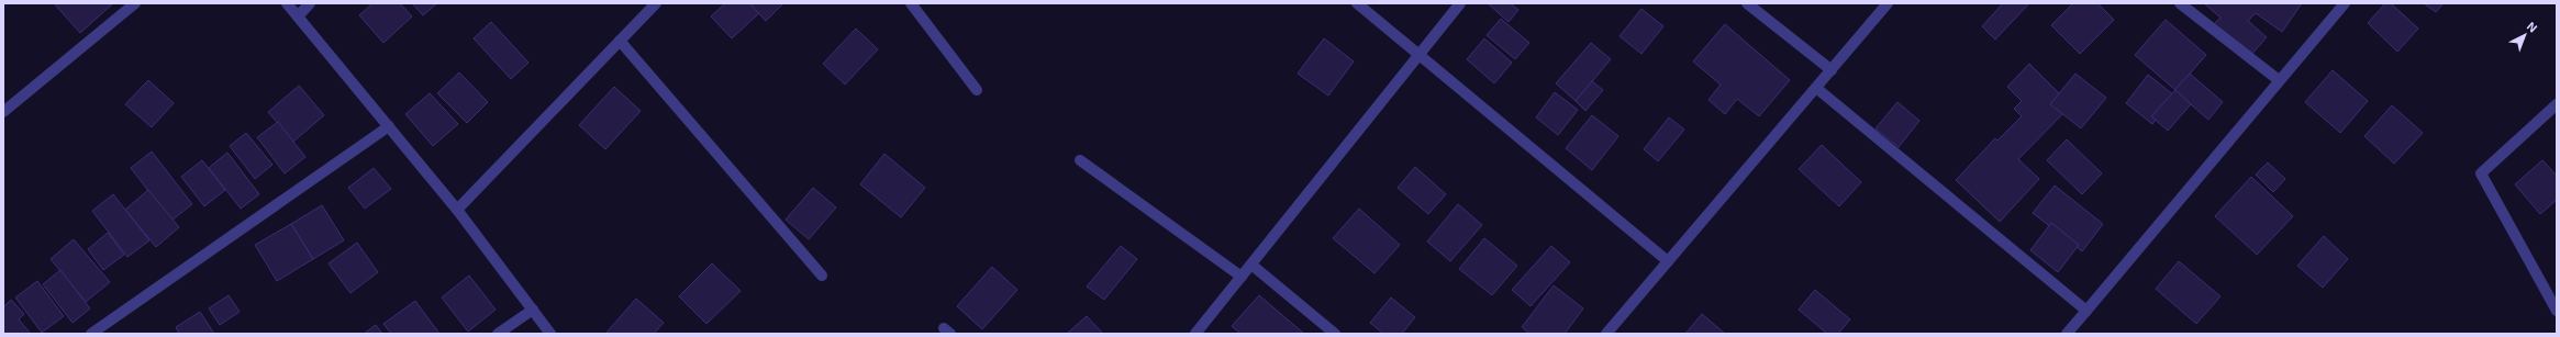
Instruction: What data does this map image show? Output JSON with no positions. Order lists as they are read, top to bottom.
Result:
{
  "north": "top right"
}
